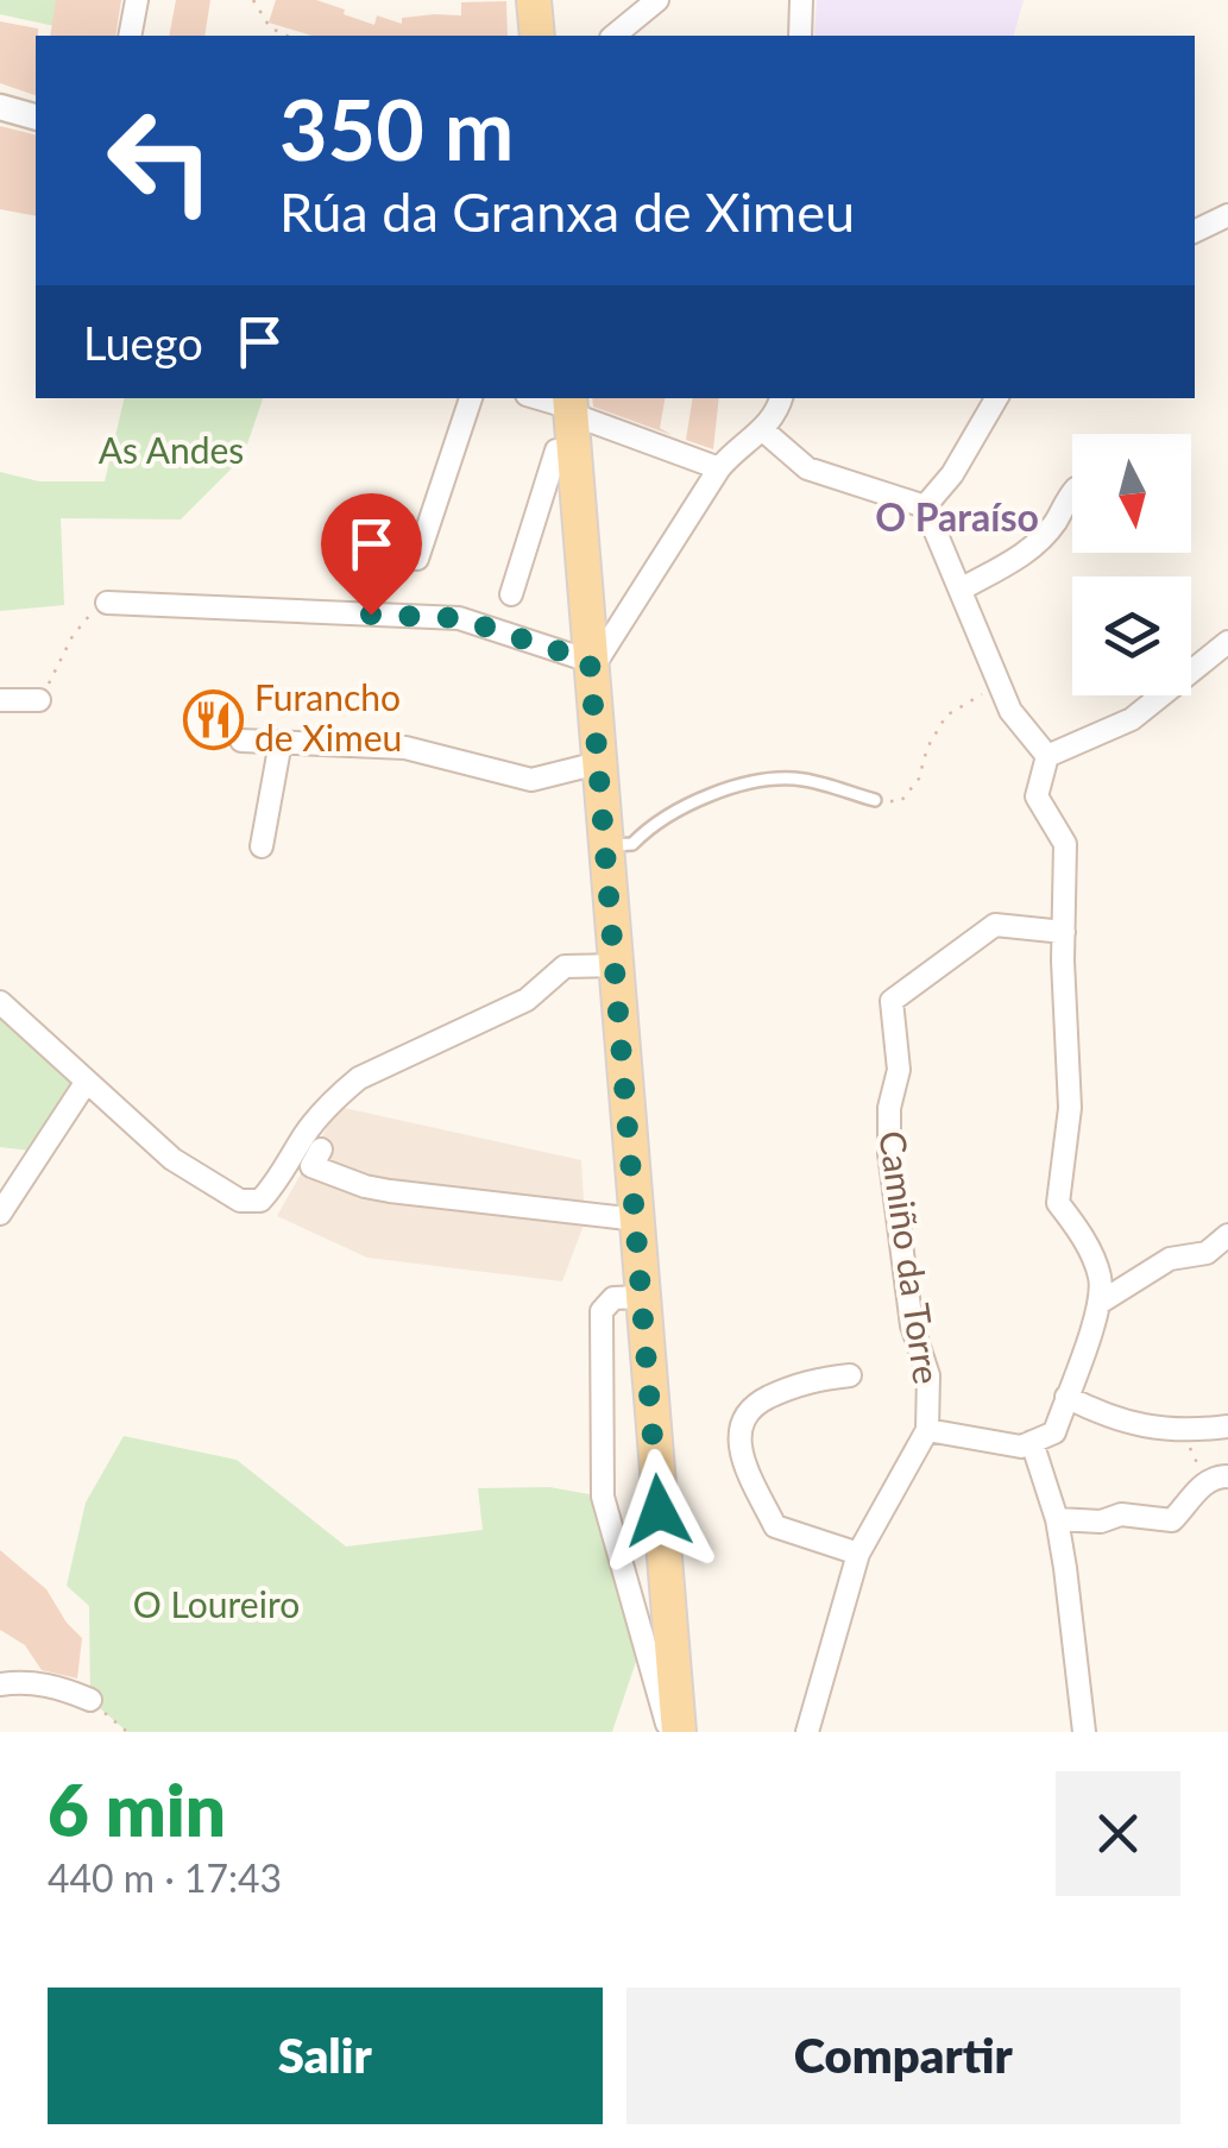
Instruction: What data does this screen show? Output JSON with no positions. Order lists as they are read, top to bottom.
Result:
{
  "streets": {
    "street": ["Camiño da Torre"]
  },
  "districts": ["O Paraíso"],
  "parks": ["As Andes", "O Loureiro"],
  "places": {
    "restaurant": ["Furancho de Ximeu"]
  },
  "north": "bottom",
  "page": {
    "turn": ["350 m", "Rúa da Granxa de Ximeu"],
    "then": "Luego",
    "heading": ["6 min", "440 m · 17:43"],
    "buttons": ["Salir", "Compartir"]
  }
}
